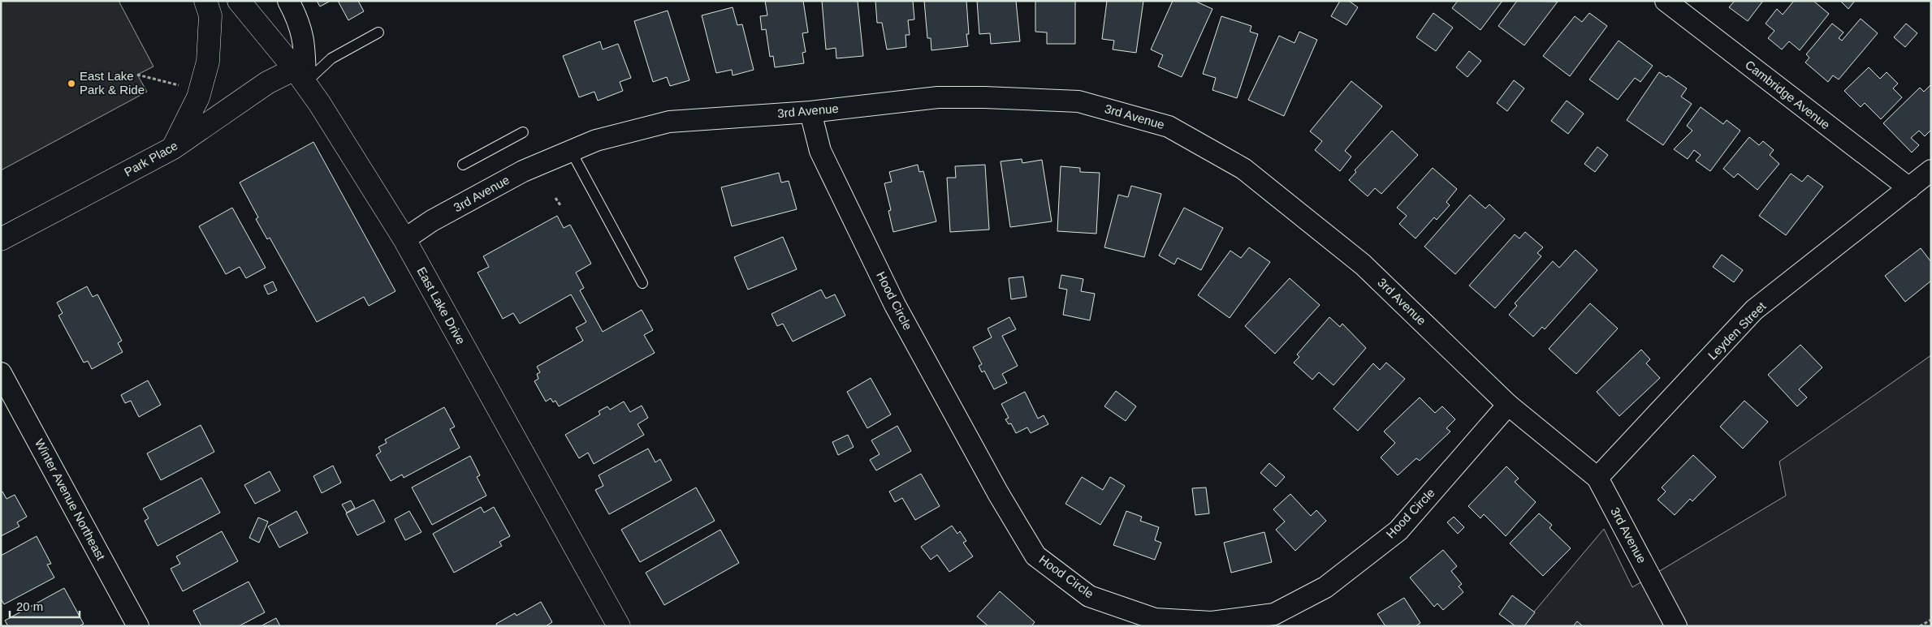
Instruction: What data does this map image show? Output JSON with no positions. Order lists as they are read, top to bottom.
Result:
{
  "streets": {
    "street": [
      "Cambridge Avenue",
      "3rd Avenue",
      "Park Place",
      "Hood Circle",
      "East Lake Drive",
      "Leyden Street",
      "Winter Avenue Northeast"
    ]
  },
  "crossings": [
    ["Cambridge Avenue", "Leyden Street"],
    ["3rd Avenue", "Hood Circle"],
    ["3rd Avenue", "East Lake Drive"],
    ["3rd Avenue", "Leyden Street"],
    ["Park Place", "East Lake Drive"]
  ],
  "places": ["East Lake Park & Ride"],
  "scale_bar": "20 m"
}
